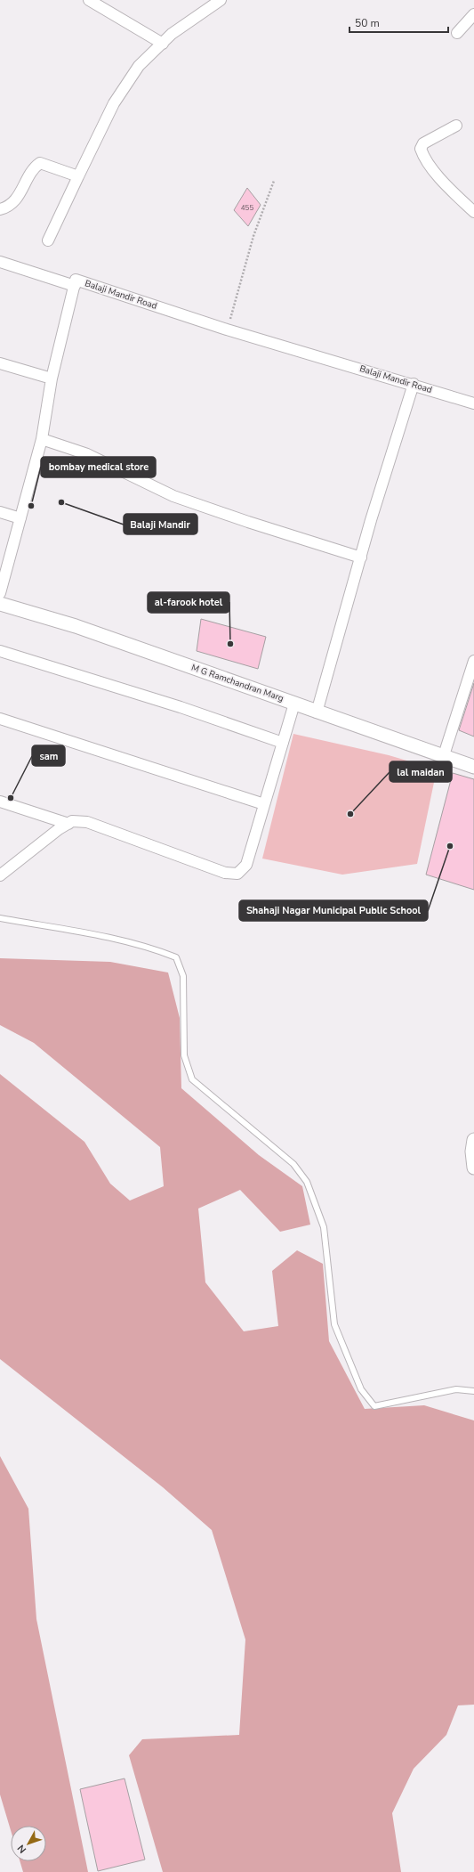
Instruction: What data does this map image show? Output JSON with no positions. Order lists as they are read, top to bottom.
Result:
{
  "streets": {
    "street": ["Balaji Mandir Road", "M G Ramchandran Marg"]
  },
  "places": [
    "Balaji Mandir",
    "bombay medical store",
    "al-farook hotel",
    "sam",
    "lal maidan",
    "Shahaji Nagar Municipal Public School"
  ],
  "house_numbers": ["455"],
  "scale_bar": "50 m",
  "north": "bottom left"
}
